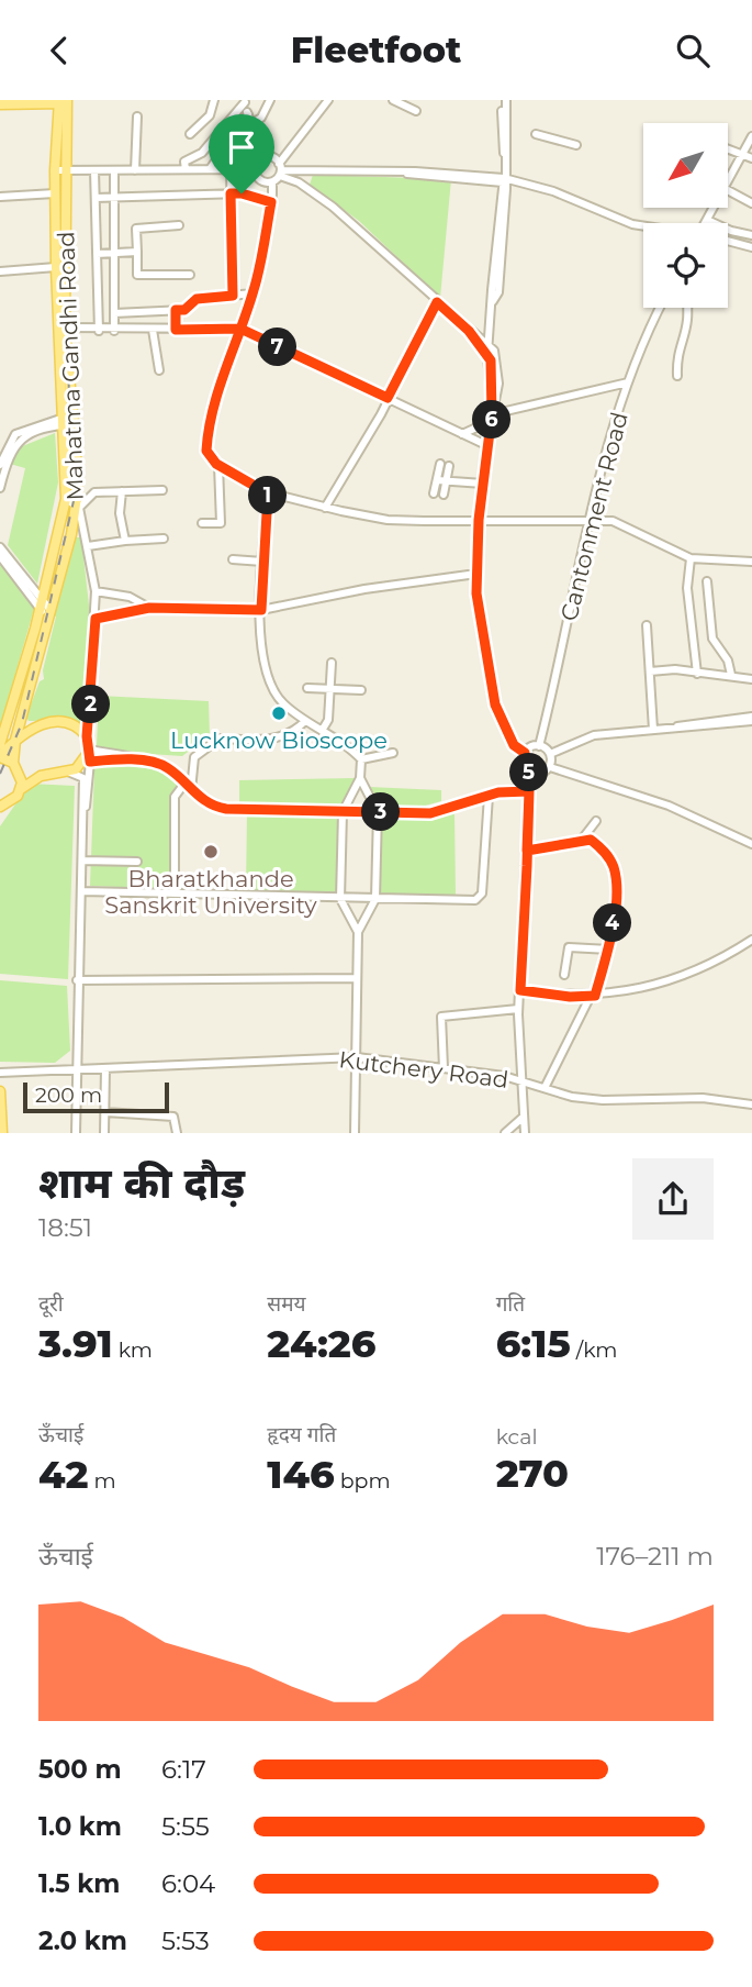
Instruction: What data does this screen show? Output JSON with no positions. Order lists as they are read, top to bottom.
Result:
{
  "streets": {
    "main road": ["Mahatma Gandhi Road"],
    "street": ["Cantonment Road", "Kutchery Road"]
  },
  "places": ["Lucknow Bioscope", "Bharatkhande Sanskrit University"],
  "scale_bar": "200 m",
  "north": "bottom left",
  "page": {
    "header": "Fleetfoot",
    "pins": [
      "7",
      "6",
      "1",
      "2",
      "5",
      "3",
      "4"
    ],
    "scale": "200 m",
    "heading": ["शाम की दौड़", "18:51"],
    "stats": [
      ["दूरी", "3.91 km"],
      ["समय", "24:26"],
      ["गति", "6:15 /km"],
      ["ऊँचाई", "42 m"],
      ["हृदय गति", "146 bpm"],
      ["kcal", "270"]
    ],
    "chart": ["ऊँचाई", "176–211 m"],
    "list": [
      {
        "name": "500 m",
        "note": "6:17"
      },
      {
        "name": "1.0 km",
        "note": "5:55"
      },
      {
        "name": "1.5 km",
        "note": "6:04"
      },
      {
        "name": "2.0 km",
        "note": "5:53"
      }
    ]
  }
}
